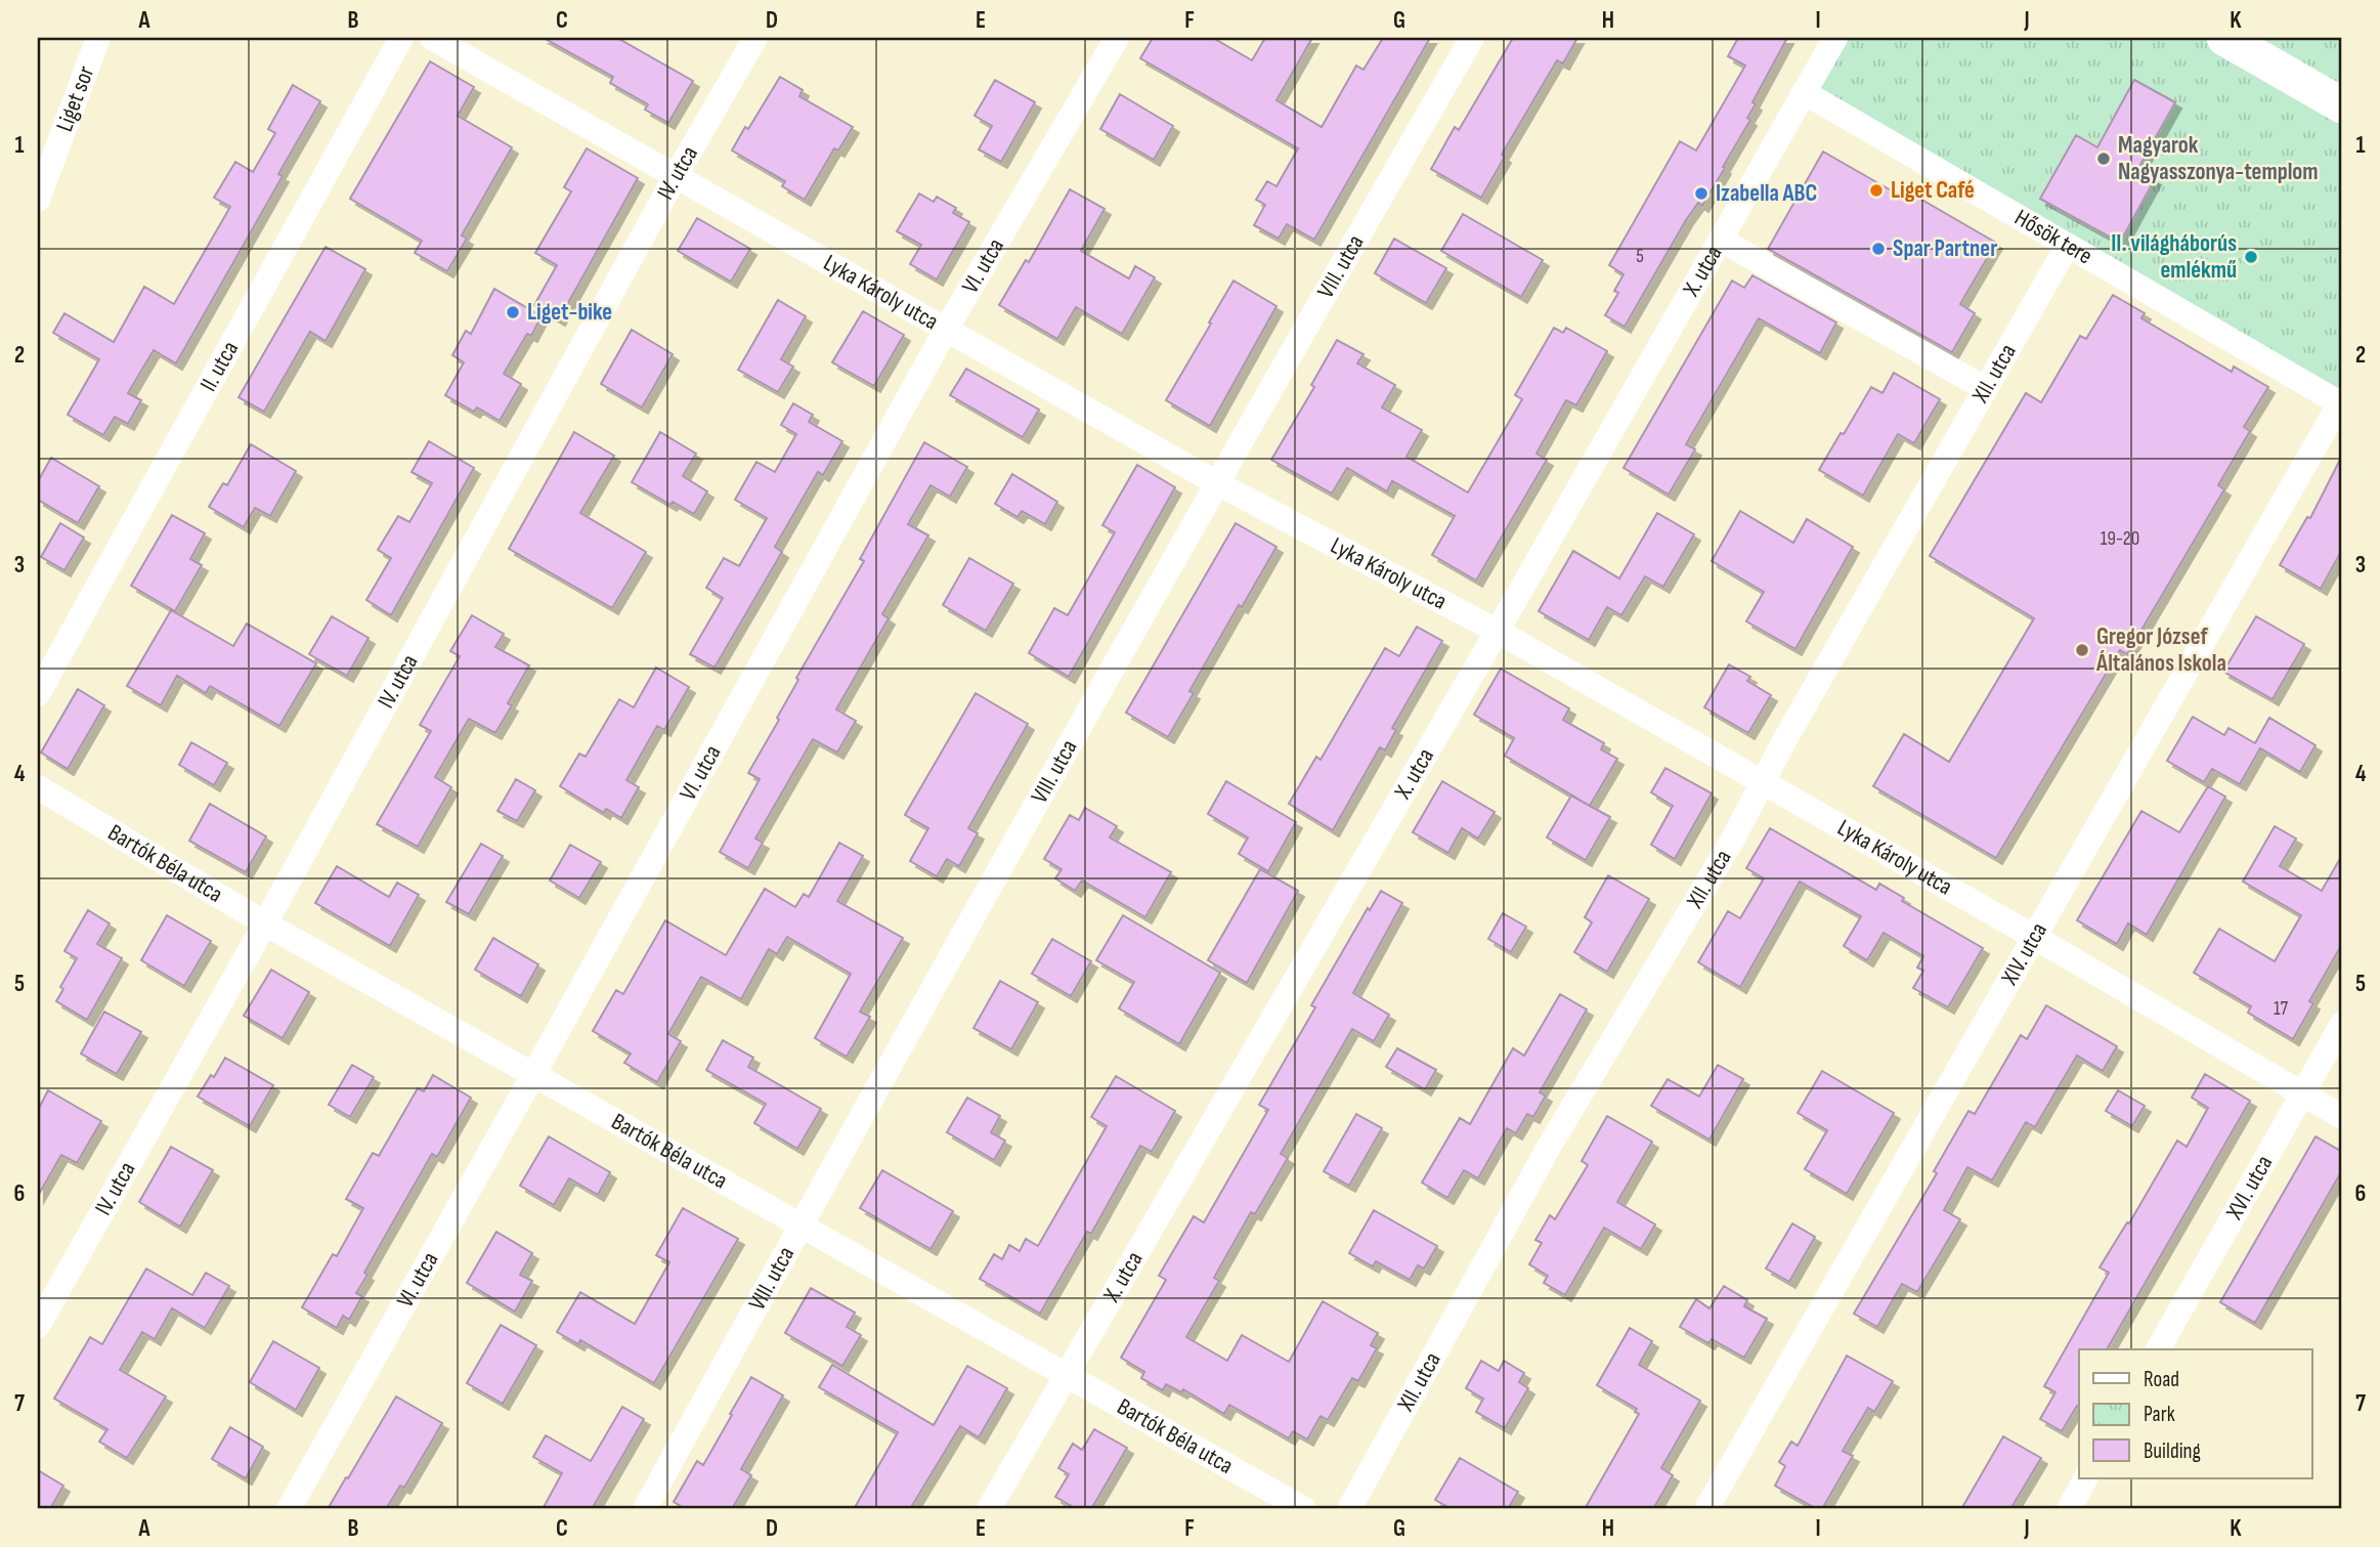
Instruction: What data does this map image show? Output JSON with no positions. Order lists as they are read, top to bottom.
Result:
{
  "streets": {
    "street": [
      "Liget sor",
      "IV. utca",
      "Hősök tere",
      "VI. utca",
      "VIII. utca",
      "X. utca",
      "Lyka Károly utca",
      "II. utca",
      "XII. utca",
      "Bartók Béla utca",
      "XIV. utca",
      "XVI. utca"
    ]
  },
  "crossings": [
    ["IV. utca", "Lyka Károly utca"],
    ["IV. utca", "Bartók Béla utca"],
    ["Hősök tere", "X. utca"],
    ["Hősök tere", "XII. utca"],
    ["Hősök tere", "XIV. utca"],
    ["VI. utca", "Lyka Károly utca"],
    ["VI. utca", "Bartók Béla utca"],
    ["VIII. utca", "Lyka Károly utca"],
    ["VIII. utca", "Bartók Béla utca"],
    ["X. utca", "Lyka Károly utca"],
    ["X. utca", "Bartók Béla utca"],
    ["Lyka Károly utca", "XII. utca"],
    ["Lyka Károly utca", "XIV. utca"],
    ["Lyka Károly utca", "XVI. utca"]
  ],
  "places": [
    "Magyarok Nagyasszonya-templom",
    "Liget Café",
    "Izabella ABC",
    "Spar Partner",
    "II. világháborús emlékmű",
    "Liget-bike",
    "Gregor József Általános Iskola"
  ],
  "house_numbers": ["5", "19-20", "17"],
  "legend": ["Road", "Park", "Building"],
  "grid": {
    "columns": [
      "A",
      "B",
      "C",
      "D",
      "E",
      "F",
      "G",
      "H",
      "I",
      "J",
      "K"
    ],
    "rows": [
      "1",
      "2",
      "3",
      "4",
      "5",
      "6",
      "7"
    ]
  }
}
